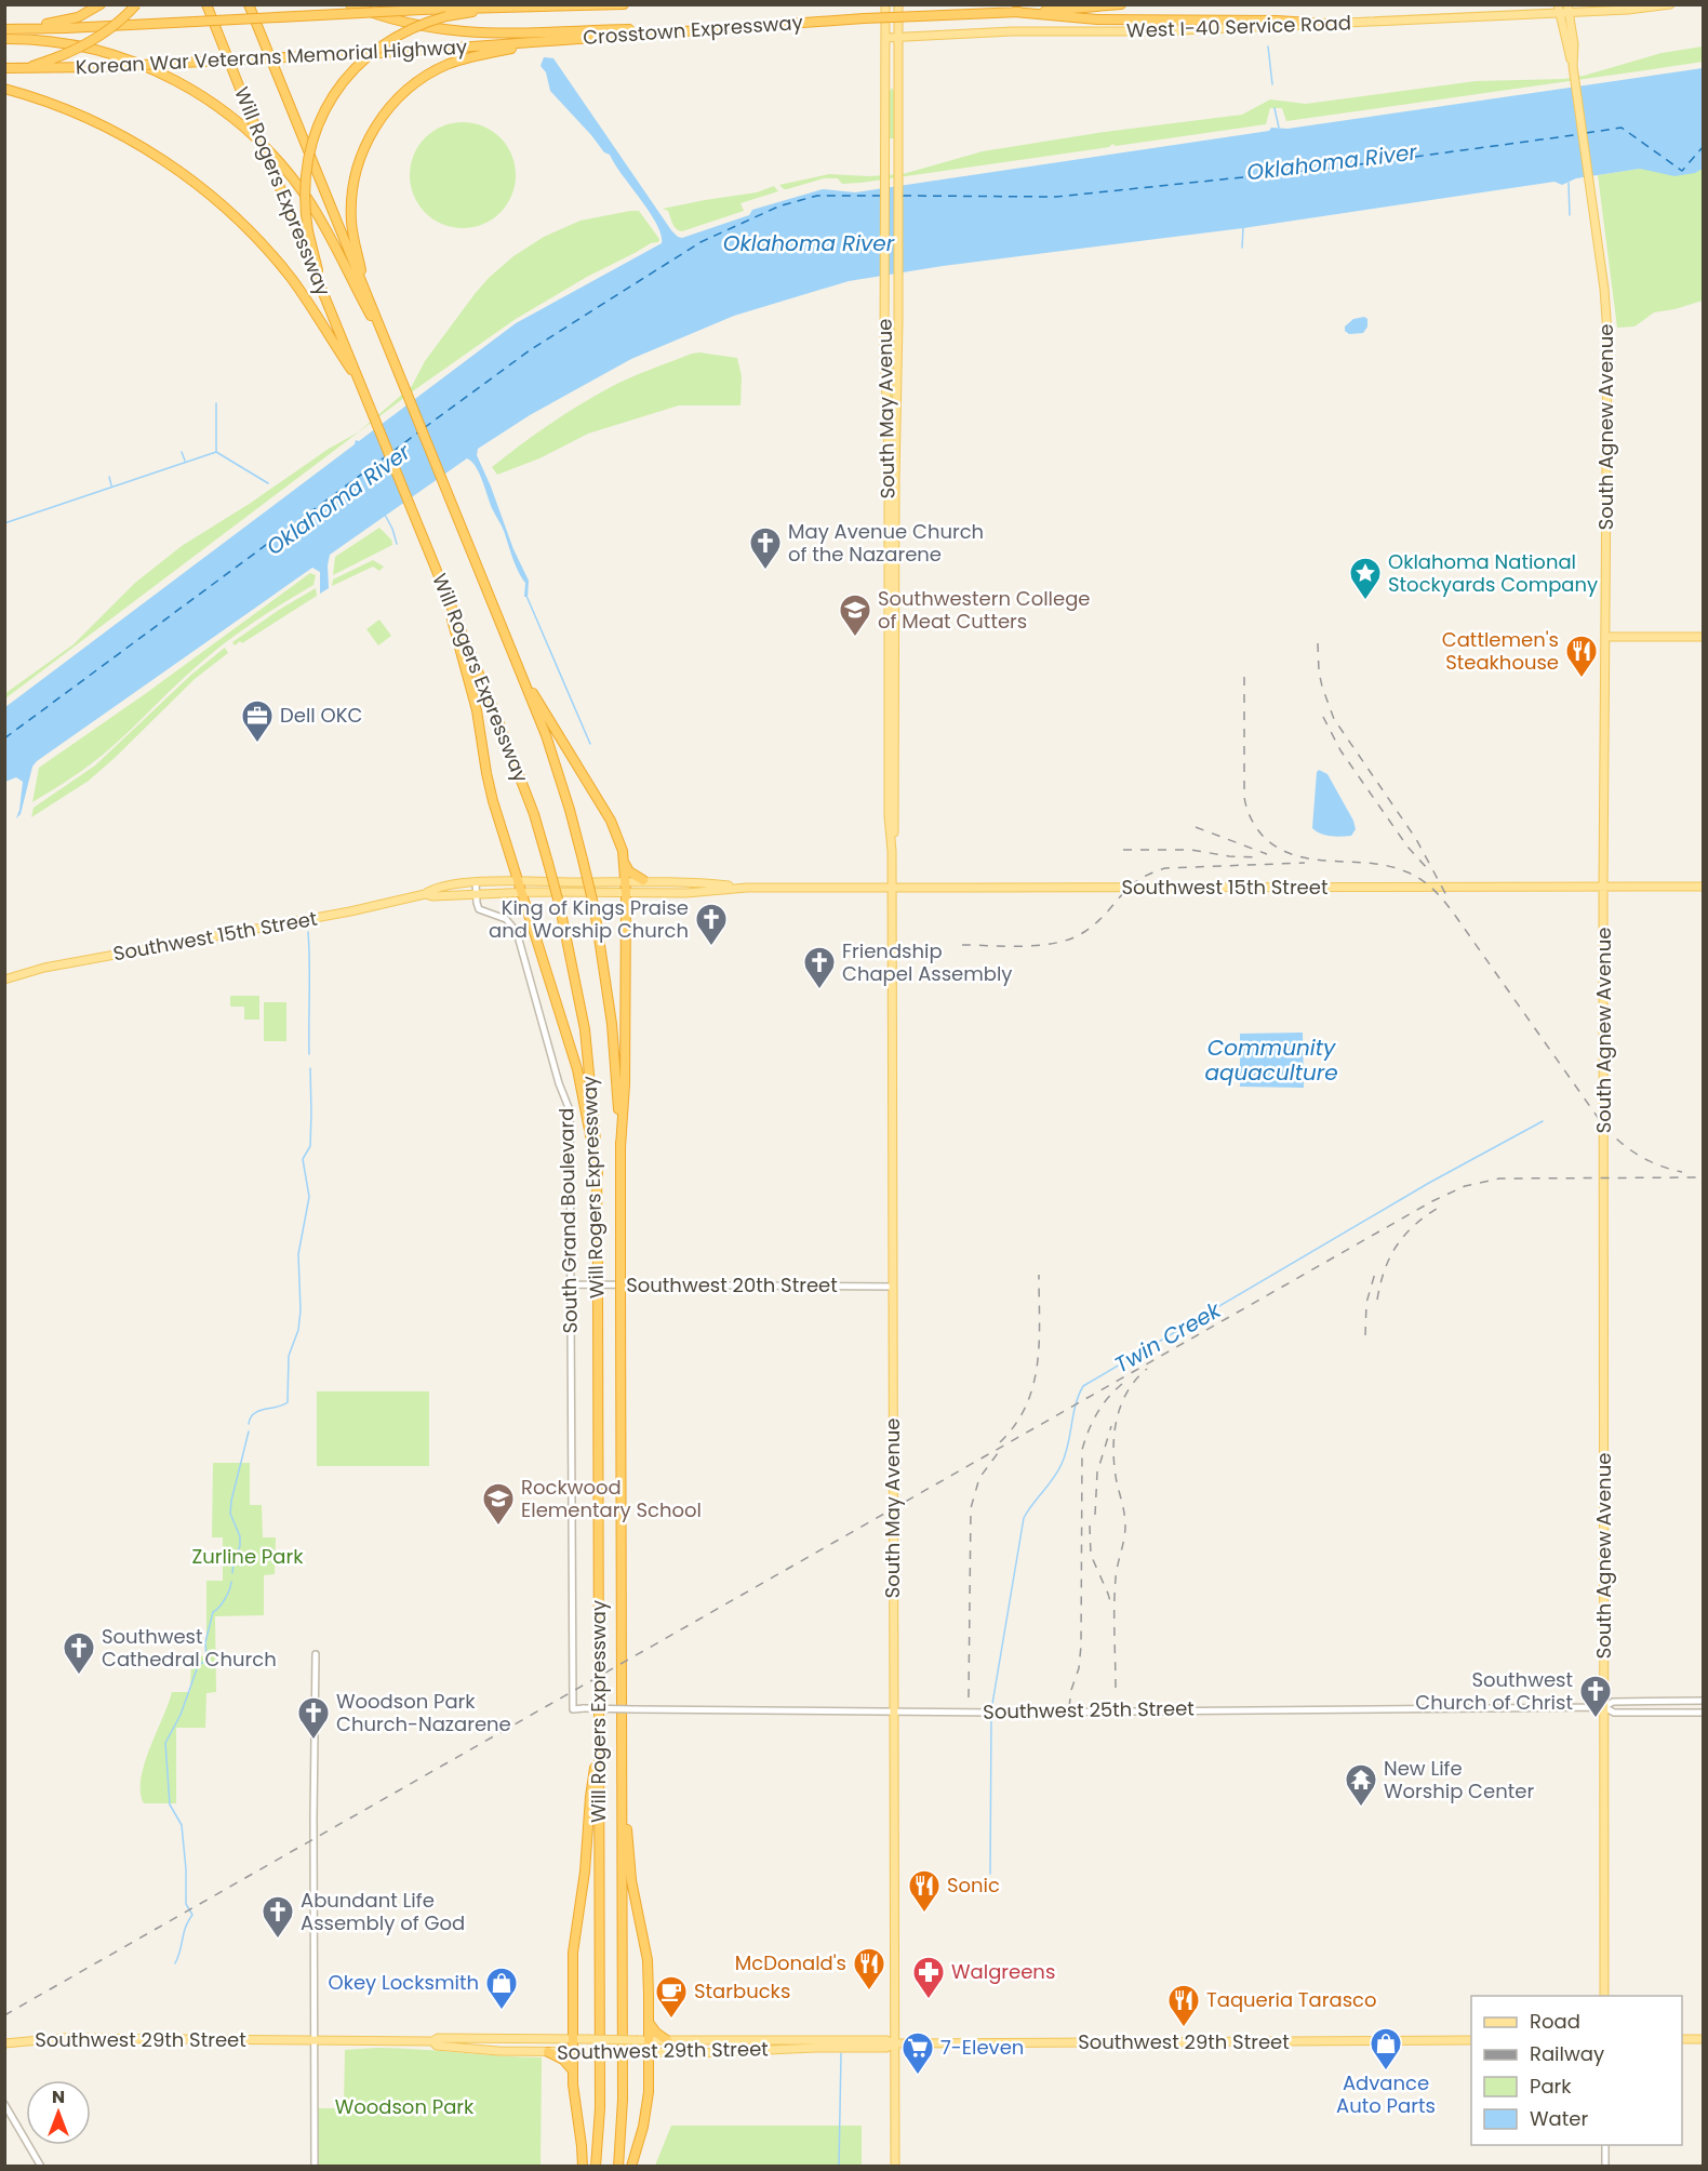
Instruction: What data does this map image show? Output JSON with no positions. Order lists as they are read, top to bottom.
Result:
{
  "streets": {
    "highway": ["Crosstown Expressway", "Korean War Veterans Memorial Highway", "Will Rogers Expressway"],
    "main road": [
      "West I-40 Service Road",
      "South May Avenue",
      "South Agnew Avenue",
      "Southwest 15th Street",
      "Southwest 29th Street"
    ],
    "street": ["South Grand Boulevard", "Southwest 20th Street", "Southwest 25th Street"]
  },
  "crossings": [
    ["West I-40 Service Road", "South May Avenue"],
    ["West I-40 Service Road", "South Agnew Avenue"],
    ["Crosstown Expressway", "Korean War Veterans Memorial Highway"],
    ["South May Avenue", "Southwest 15th Street"],
    ["South May Avenue", "Southwest 20th Street"],
    ["South May Avenue", "Southwest 25th Street"],
    ["South May Avenue", "Southwest 29th Street"],
    ["South Agnew Avenue", "Southwest 15th Street"],
    ["South Agnew Avenue", "Southwest 25th Street"],
    ["Southwest 15th Street", "South Grand Boulevard"],
    ["South Grand Boulevard", "Southwest 20th Street"],
    ["South Grand Boulevard", "Southwest 25th Street"]
  ],
  "water": ["Oklahoma River", "Community aquaculture", "Twin Creek"],
  "parks": ["Zurline Park", "Woodson Park"],
  "places": {
    "church": [
      "May Avenue Church of the Nazarene",
      "King of Kings Praise and Worship Church",
      "Friendship Chapel Assembly",
      "Southwest Cathedral Church",
      "Southwest Church of Christ",
      "Woodson Park Church-Nazarene",
      "Abundant Life Assembly of God"
    ],
    "place": ["Oklahoma National Stockyards Company"],
    "school or university": ["Southwestern College of Meat Cutters", "Rockwood Elementary School"],
    "restaurant": [
      "Cattlemen's Steakhouse",
      "Sonic",
      "McDonald's",
      "Taqueria Tarasco"
    ],
    "office": ["Dell OKC"],
    "temple": ["New Life Worship Center"],
    "pharmacy": ["Walgreens"],
    "shop": ["Okey Locksmith", "Advance Auto Parts"],
    "cafe": ["Starbucks"],
    "supermarket": ["7-Eleven"]
  },
  "legend": [
    "Road",
    "Railway",
    "Park",
    "Water"
  ],
  "north": "top"
}
